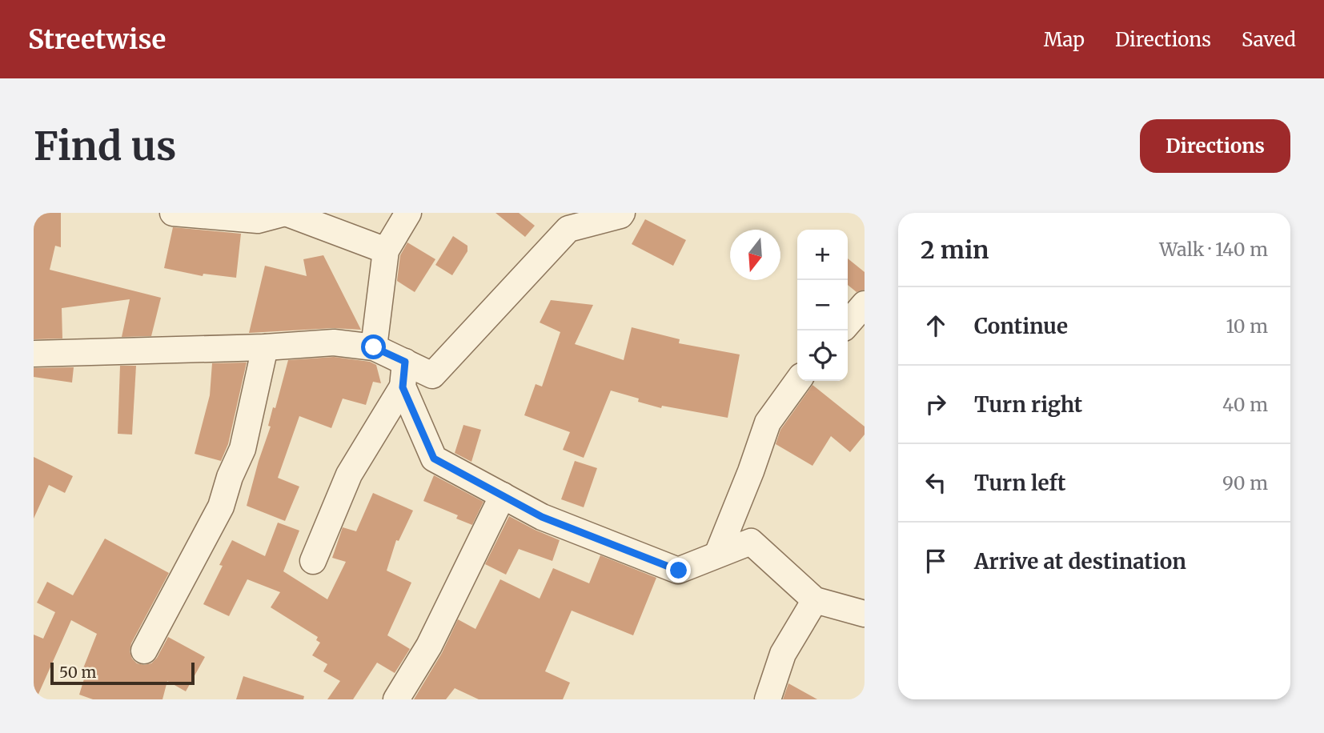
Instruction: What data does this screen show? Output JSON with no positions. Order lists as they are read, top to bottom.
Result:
{
  "scale_bar": "50 m",
  "north": "bottom",
  "page": {
    "header": "Streetwise",
    "nav": ["Map", "Directions", "Saved"],
    "buttons": "Directions",
    "title": "Find us",
    "heading": ["2 min", "Walk · 140 m"],
    "map_buttons": ["+", "−"],
    "list": [
      ["Continue", "10 m"],
      ["Turn right", "40 m"],
      ["Turn left", "90 m"],
      "Arrive at destination"
    ],
    "scale": "50 m"
  }
}
